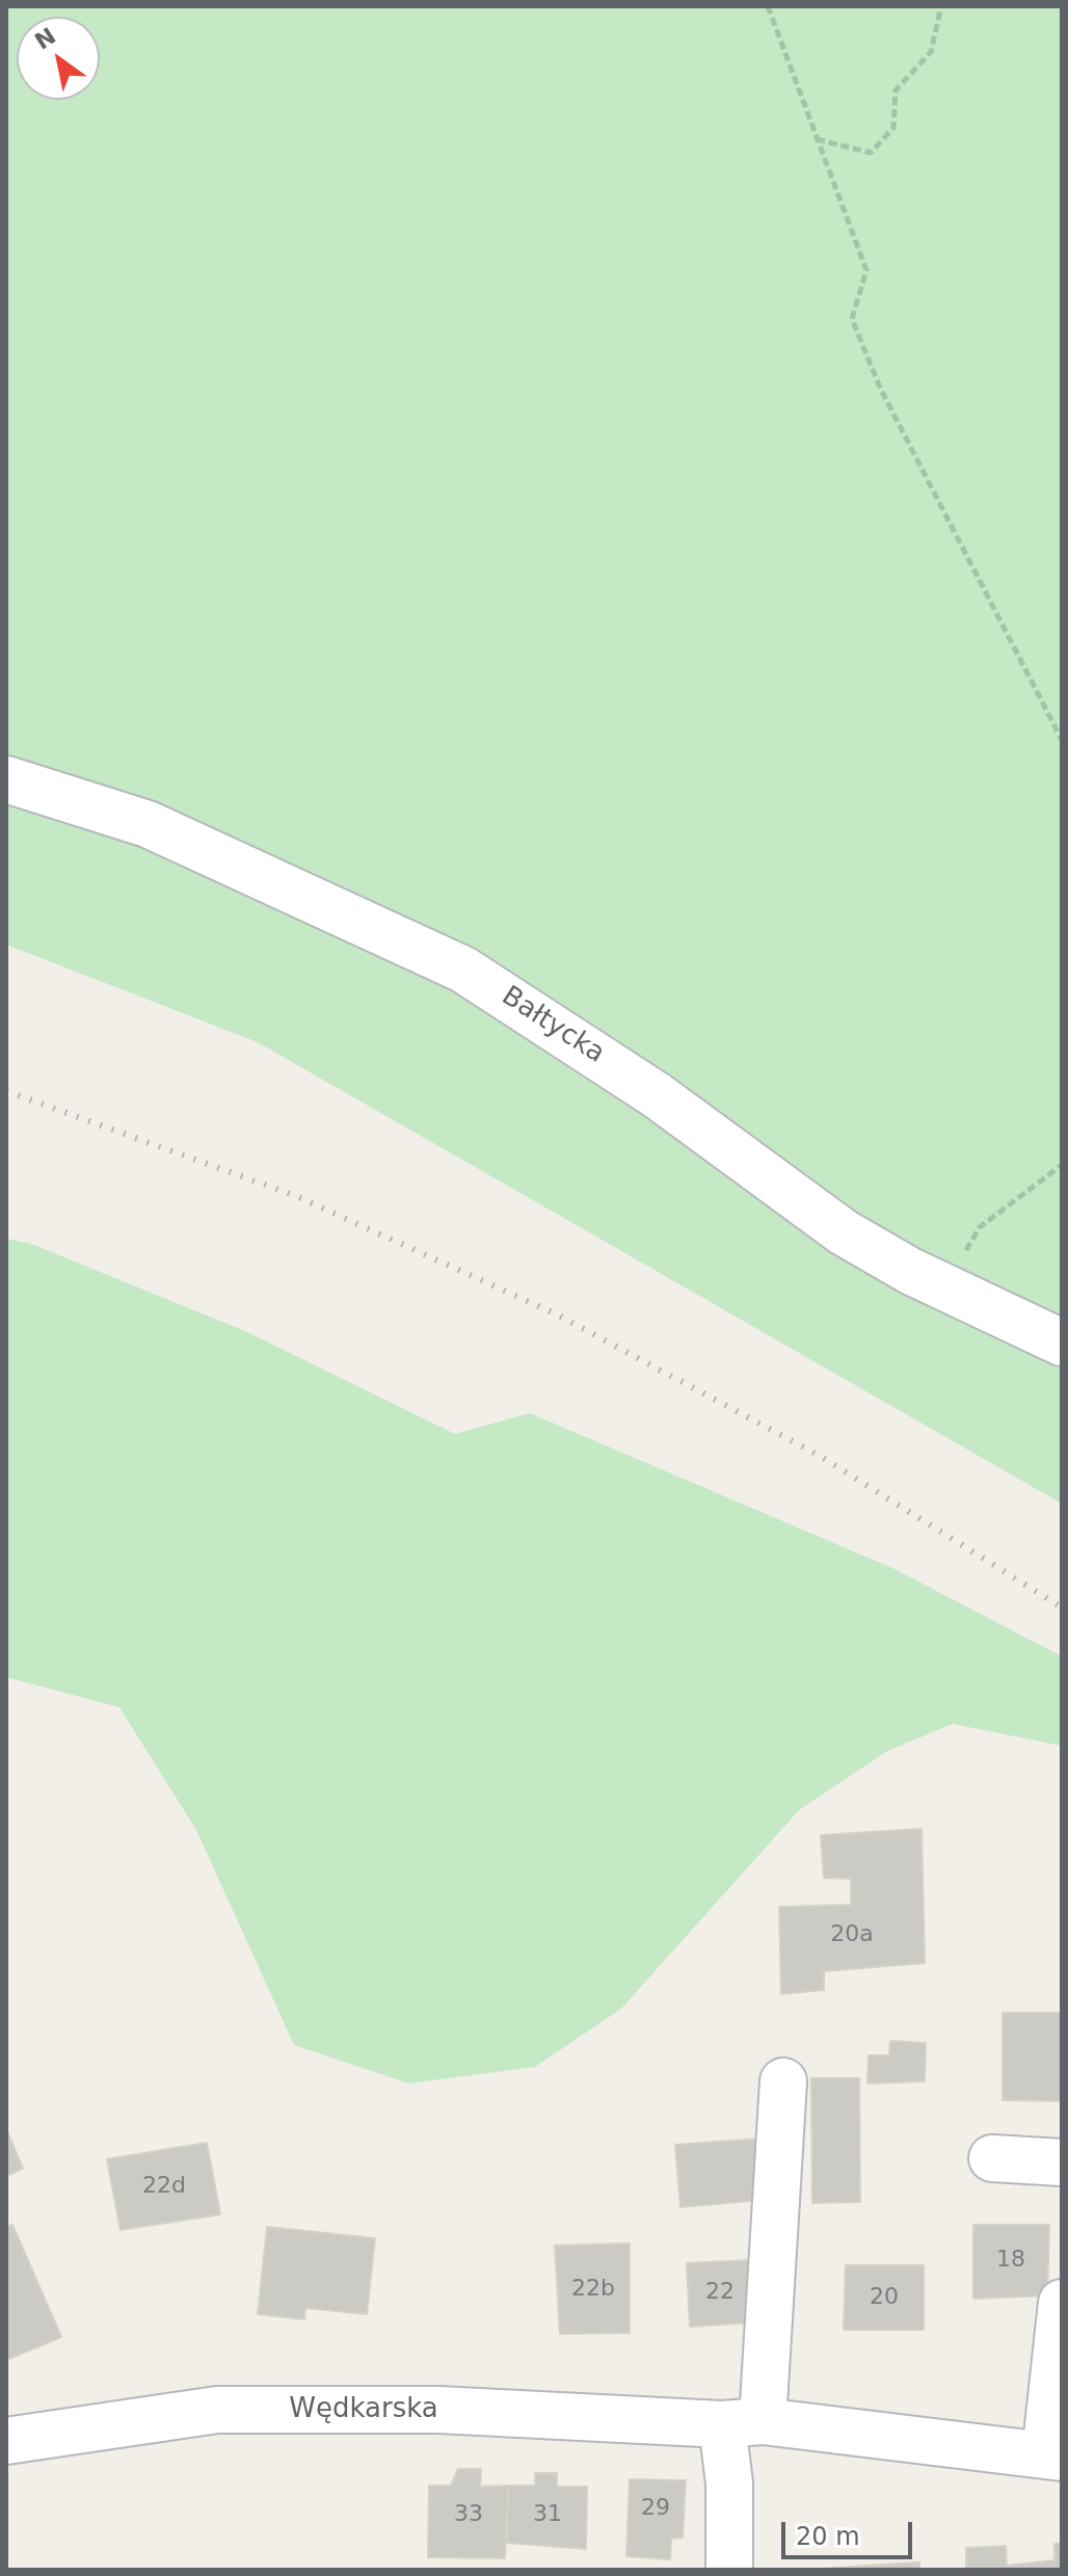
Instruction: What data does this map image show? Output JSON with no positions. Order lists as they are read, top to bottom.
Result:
{
  "streets": {
    "street": ["Bałtycka", "Wędkarska"]
  },
  "house_numbers": [
    "20a",
    "22d",
    "18",
    "22b",
    "22",
    "20",
    "29",
    "33",
    "31"
  ],
  "scale_bar": "20 m",
  "north": "top left"
}
